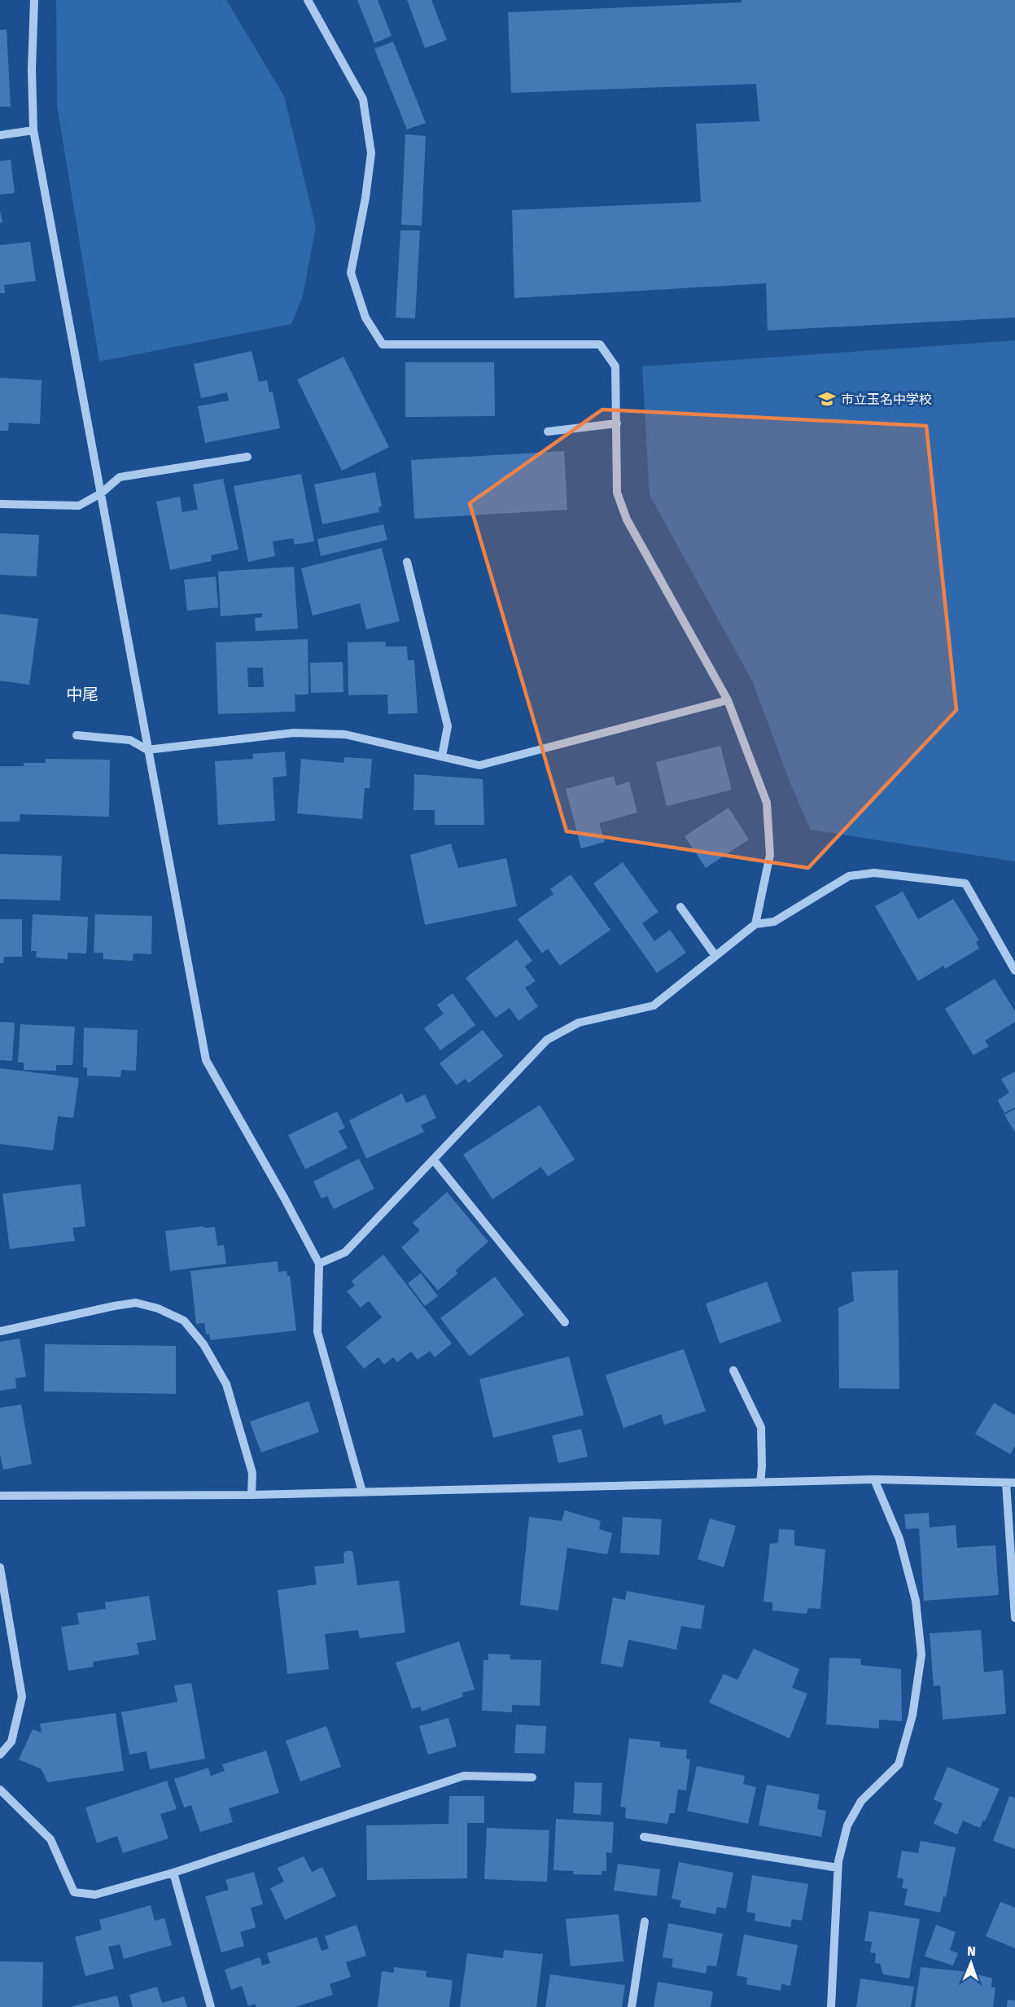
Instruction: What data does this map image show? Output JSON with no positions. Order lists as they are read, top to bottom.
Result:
{
  "districts": ["中尾"],
  "places": {
    "school or university": ["市立玉名中学校"]
  },
  "north": "top"
}
